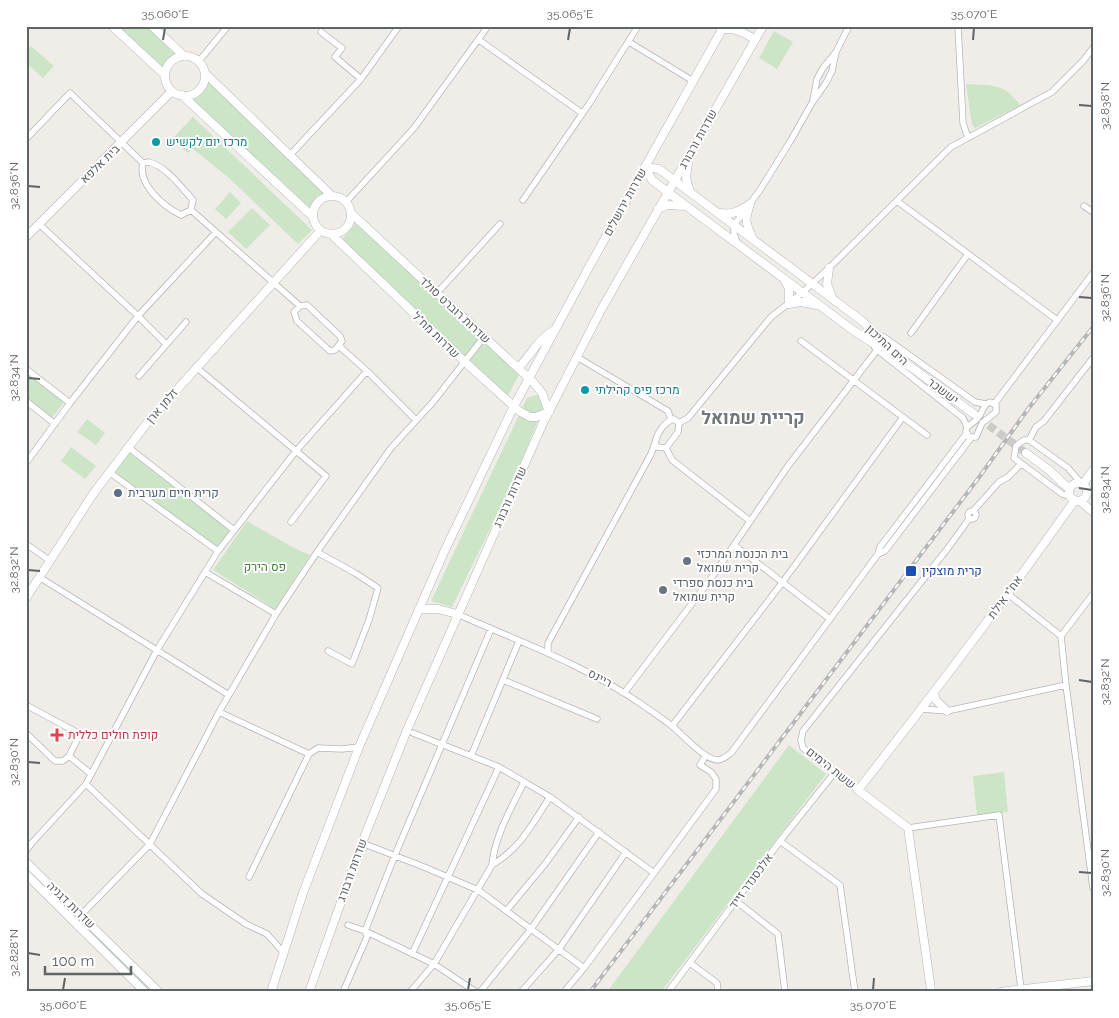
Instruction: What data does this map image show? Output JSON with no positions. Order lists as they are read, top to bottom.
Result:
{
  "streets": {
    "street": [
      "שדרות ורבורג",
      "בית אלפא",
      "שדרות ירושלים",
      "שדרות רוברט סולד",
      "שדרות מח\"ל",
      "הים התיכון",
      "יששכר",
      "זלמן ארן",
      "אח\"י אילת",
      "ריינס",
      "ששת הימים",
      "אלכסנדר זייד",
      "שדרות דגניה"
    ]
  },
  "crossings": [
    ["שדרות ורבורג", "שדרות רוברט סולד"],
    ["שדרות ורבורג", "שדרות מח\"ל"],
    ["שדרות ורבורג", "הים התיכון"],
    ["שדרות ורבורג", "ריינס"],
    ["שדרות ירושלים", "שדרות רוברט סולד"],
    ["שדרות ירושלים", "הים התיכון"],
    ["שדרות רוברט סולד", "שדרות מח\"ל"],
    ["שדרות רוברט סולד", "זלמן ארן"],
    ["שדרות מח\"ל", "זלמן ארן"],
    ["הים התיכון", "יששכר"],
    ["ששת הימים", "אלכסנדר זייד"]
  ],
  "districts": ["קריית שמואל"],
  "parks": ["פס הירק"],
  "places": {
    "other": [
      "מרכז יום לקשיש",
      "מרכז פיס קהילתי",
      "קרית חיים מערבית",
      "בית הכנסת המרכזי קרית שמואל",
      "בית כנסת ספרדי קרית שמואל"
    ],
    "transit": ["קרית מוצקין"],
    "health": ["קופת חולים כללית"]
  },
  "scale_bar": "100 m",
  "coordinates": [
    "35.060°E",
    "35.065°E",
    "35.070°E",
    "32.838°N",
    "32.836°N",
    "32.834°N",
    "32.832°N",
    "32.830°N",
    "32.828°N"
  ]
}
